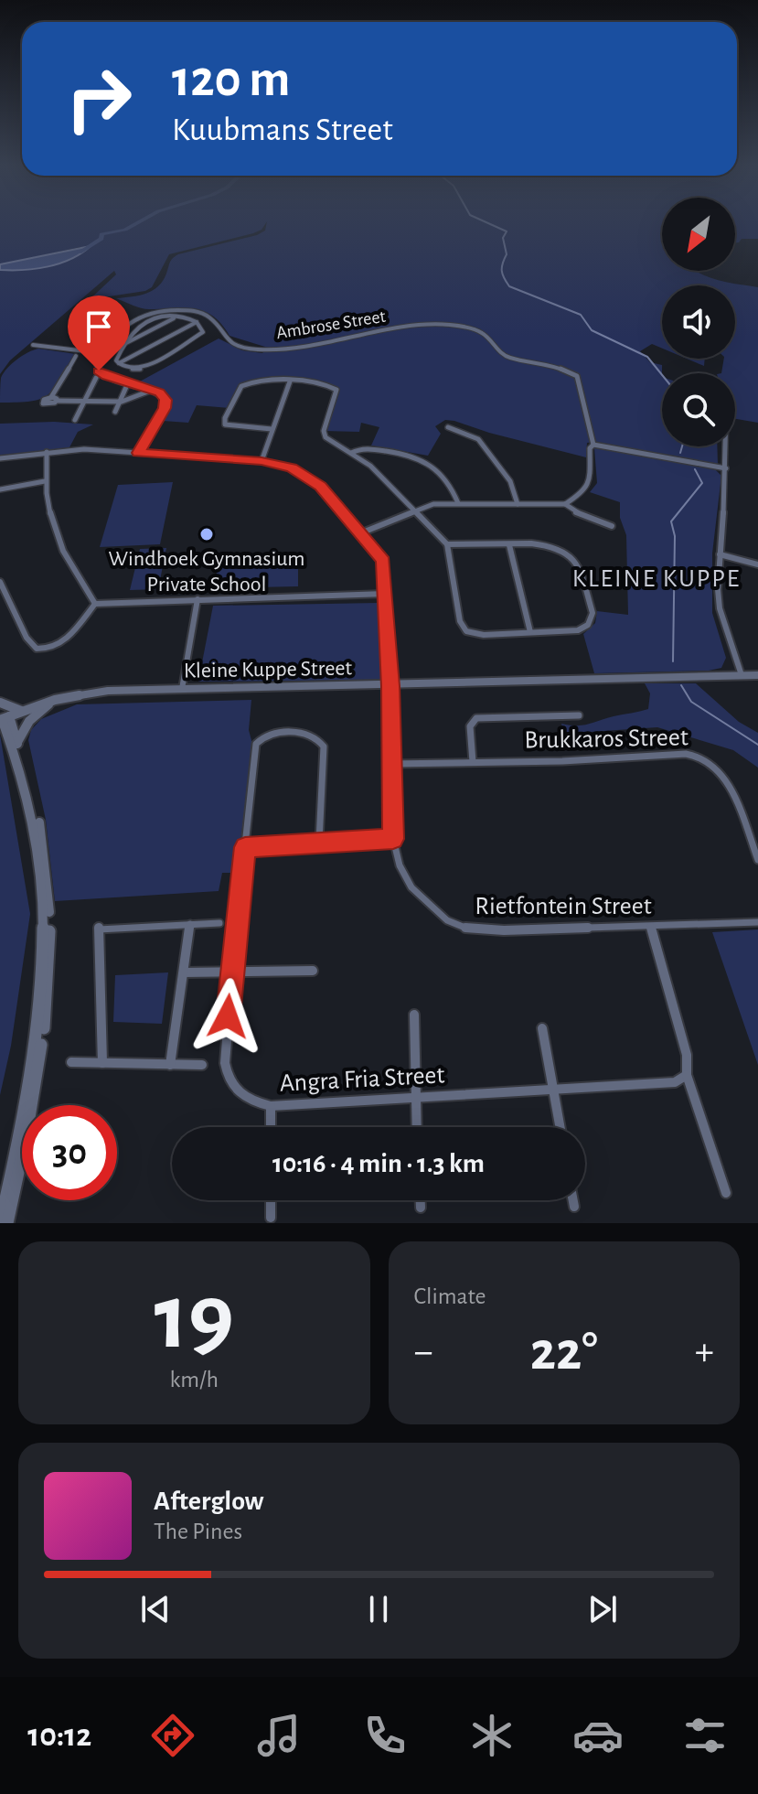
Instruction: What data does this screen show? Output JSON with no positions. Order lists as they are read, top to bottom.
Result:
{
  "streets": {
    "street": [
      "Ambrose Street",
      "Kleine Kuppe Street",
      "Brukkaros Street",
      "Rietfontein Street",
      "Angra Fria Street"
    ]
  },
  "crossings": [
    ["Kleine Kuppe Street", "Rietfontein Street"],
    ["Brukkaros Street", "Rietfontein Street"]
  ],
  "districts": ["KLEINE KUPPE"],
  "places": ["Windhoek Gymnasium Private School"],
  "north": "bottom left",
  "page": {
    "turn": ["120 m", "Kuubmans Street"],
    "limit": "30",
    "trip": "10:16 · 4 min · 1.3 km",
    "tile": [
      ["19", "km/h"],
      "Climate"
    ],
    "heat": ["−", "22°", "+"],
    "song": ["Afterglow", "The Pines"],
    "tabs": "10:12"
  }
}
